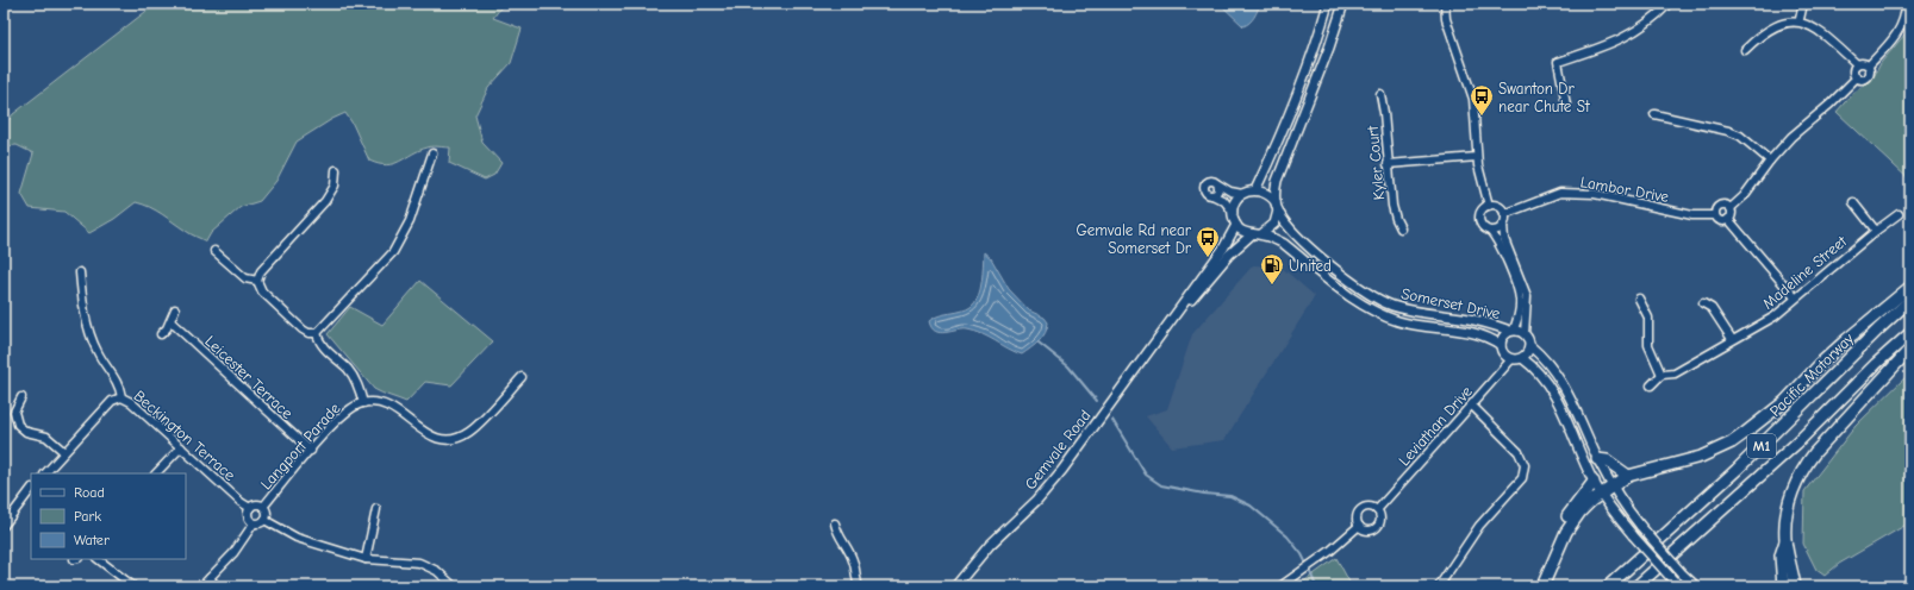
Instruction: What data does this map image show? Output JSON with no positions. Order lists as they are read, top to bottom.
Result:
{
  "streets": {
    "highway": ["Pacific Motorway", "M1"],
    "main road": ["Somerset Drive", "Gemvale Road"],
    "street": [
      "Kyler Court",
      "Lambor Drive",
      "Madeline Street",
      "Leicester Terrace",
      "Leviathan Drive",
      "Beckington Terrace",
      "Langport Parade"
    ]
  },
  "crossings": [
    ["Somerset Drive", "Leviathan Drive"],
    ["Somerset Drive", "Gemvale Road"],
    ["Leicester Terrace", "Langport Parade"],
    ["Beckington Terrace", "Langport Parade"]
  ],
  "places": {
    "bus stop": ["Swanton Dr near Chute St", "Gemvale Rd near Somerset Dr"],
    "fuel station": ["United"]
  },
  "legend": ["Road", "Park", "Water"]
}
